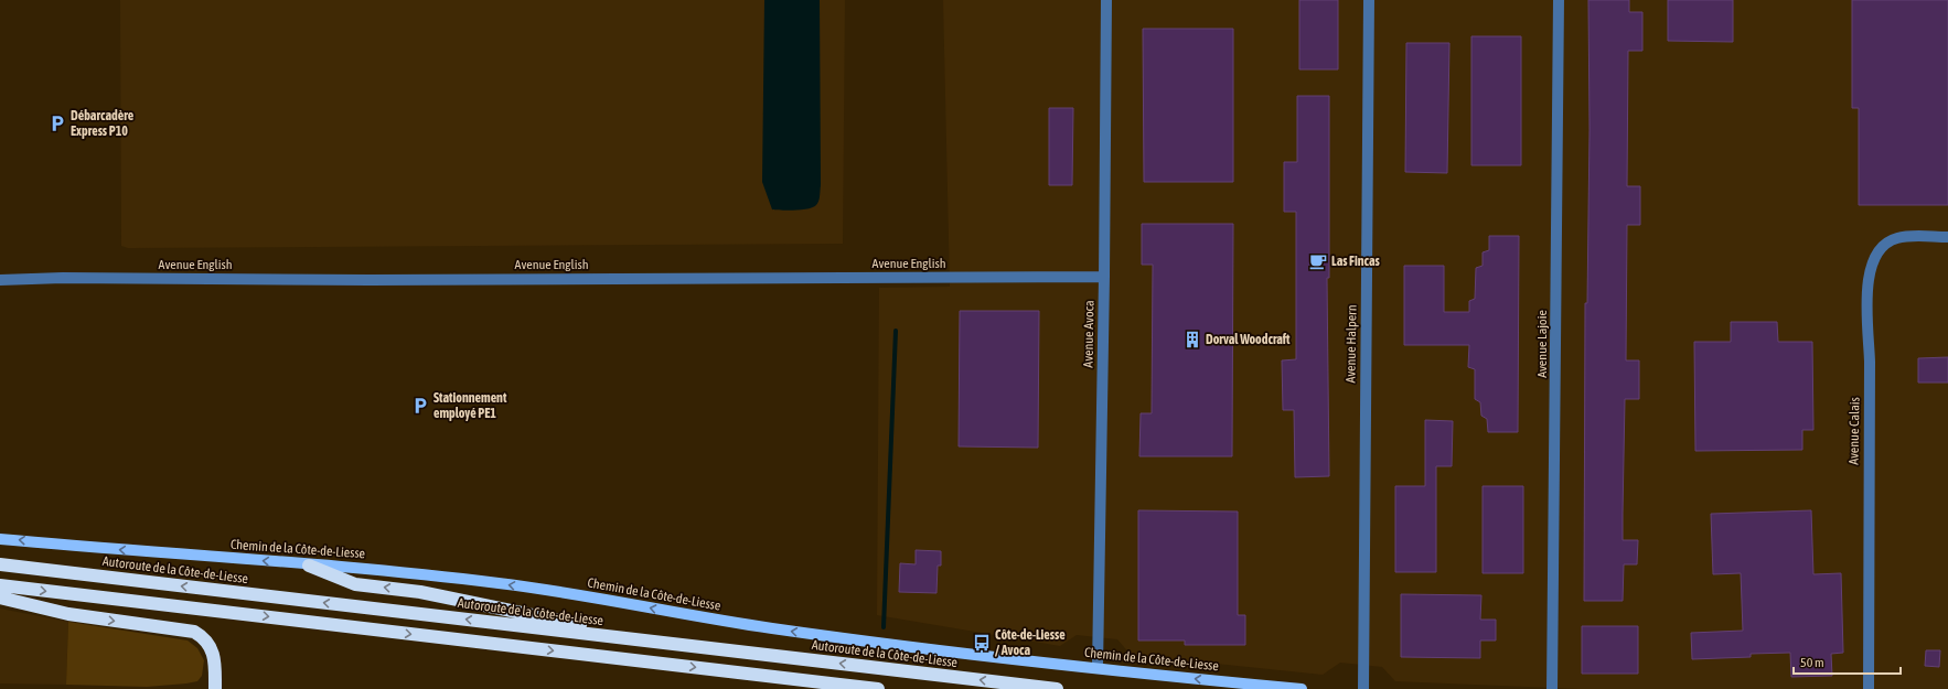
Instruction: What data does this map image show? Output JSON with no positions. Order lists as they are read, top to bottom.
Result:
{
  "streets": {
    "highway": ["Autoroute de la Côte-de-Liesse"],
    "main road": ["Chemin de la Côte-de-Liesse"],
    "street": [
      "Avenue English",
      "Avenue Avoca",
      "Avenue Halpern",
      "Avenue Lajoie",
      "Avenue Calais"
    ]
  },
  "crossings": [
    ["Avenue English", "Avenue Avoca"],
    ["Avenue Avoca", "Chemin de la Côte-de-Liesse"]
  ],
  "one_way": ["Chemin de la Côte-de-Liesse"],
  "places": {
    "parking": ["Débarcadère Express P10", "Stationnement employé PE1"],
    "cafe": ["Las Fincas"],
    "building": ["Dorval Woodcraft"],
    "bus stop": ["Côte-de-Liesse / Avoca"]
  },
  "scale_bar": "50 m"
}
